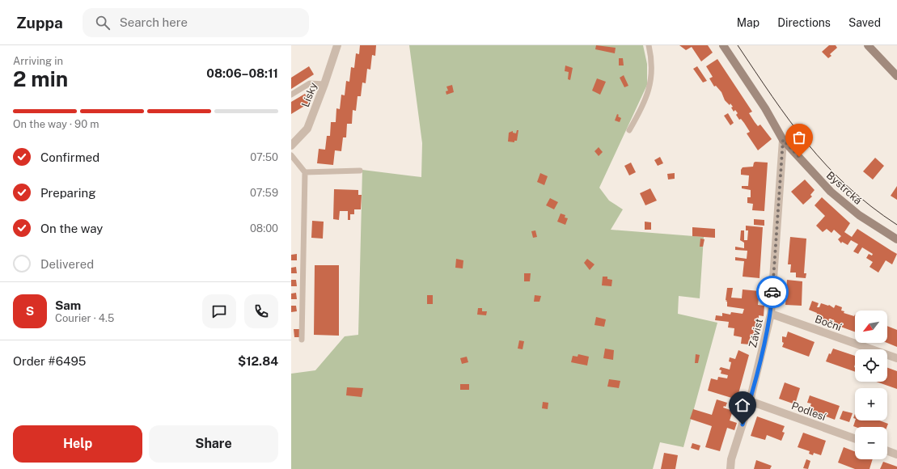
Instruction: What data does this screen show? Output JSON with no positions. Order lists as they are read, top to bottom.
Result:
{
  "streets": {
    "street": [
      "Lísky",
      "Bystrcká",
      "Boční",
      "Závist",
      "Podlesí"
    ]
  },
  "crossings": [
    ["Bystrcká", "Závist"],
    ["Boční", "Závist"],
    ["Závist", "Podlesí"]
  ],
  "north": "bottom left",
  "page": {
    "header": "Zuppa",
    "search": "Search here",
    "nav": ["Map", "Directions", "Saved"],
    "heading": ["2 min", "Arriving in", "08:06–08:11"],
    "panel": [
      "Sam",
      "Courier · 4.5",
      "Order #6495",
      "$12.84"
    ],
    "bar": "On the way · 90 m",
    "list": [
      ["Confirmed", "07:50"],
      ["Preparing", "07:59"],
      ["On the way", "08:00"],
      "Delivered"
    ],
    "round": "S",
    "map_buttons": ["+", "−"],
    "buttons": ["Help", "Share"]
  }
}
